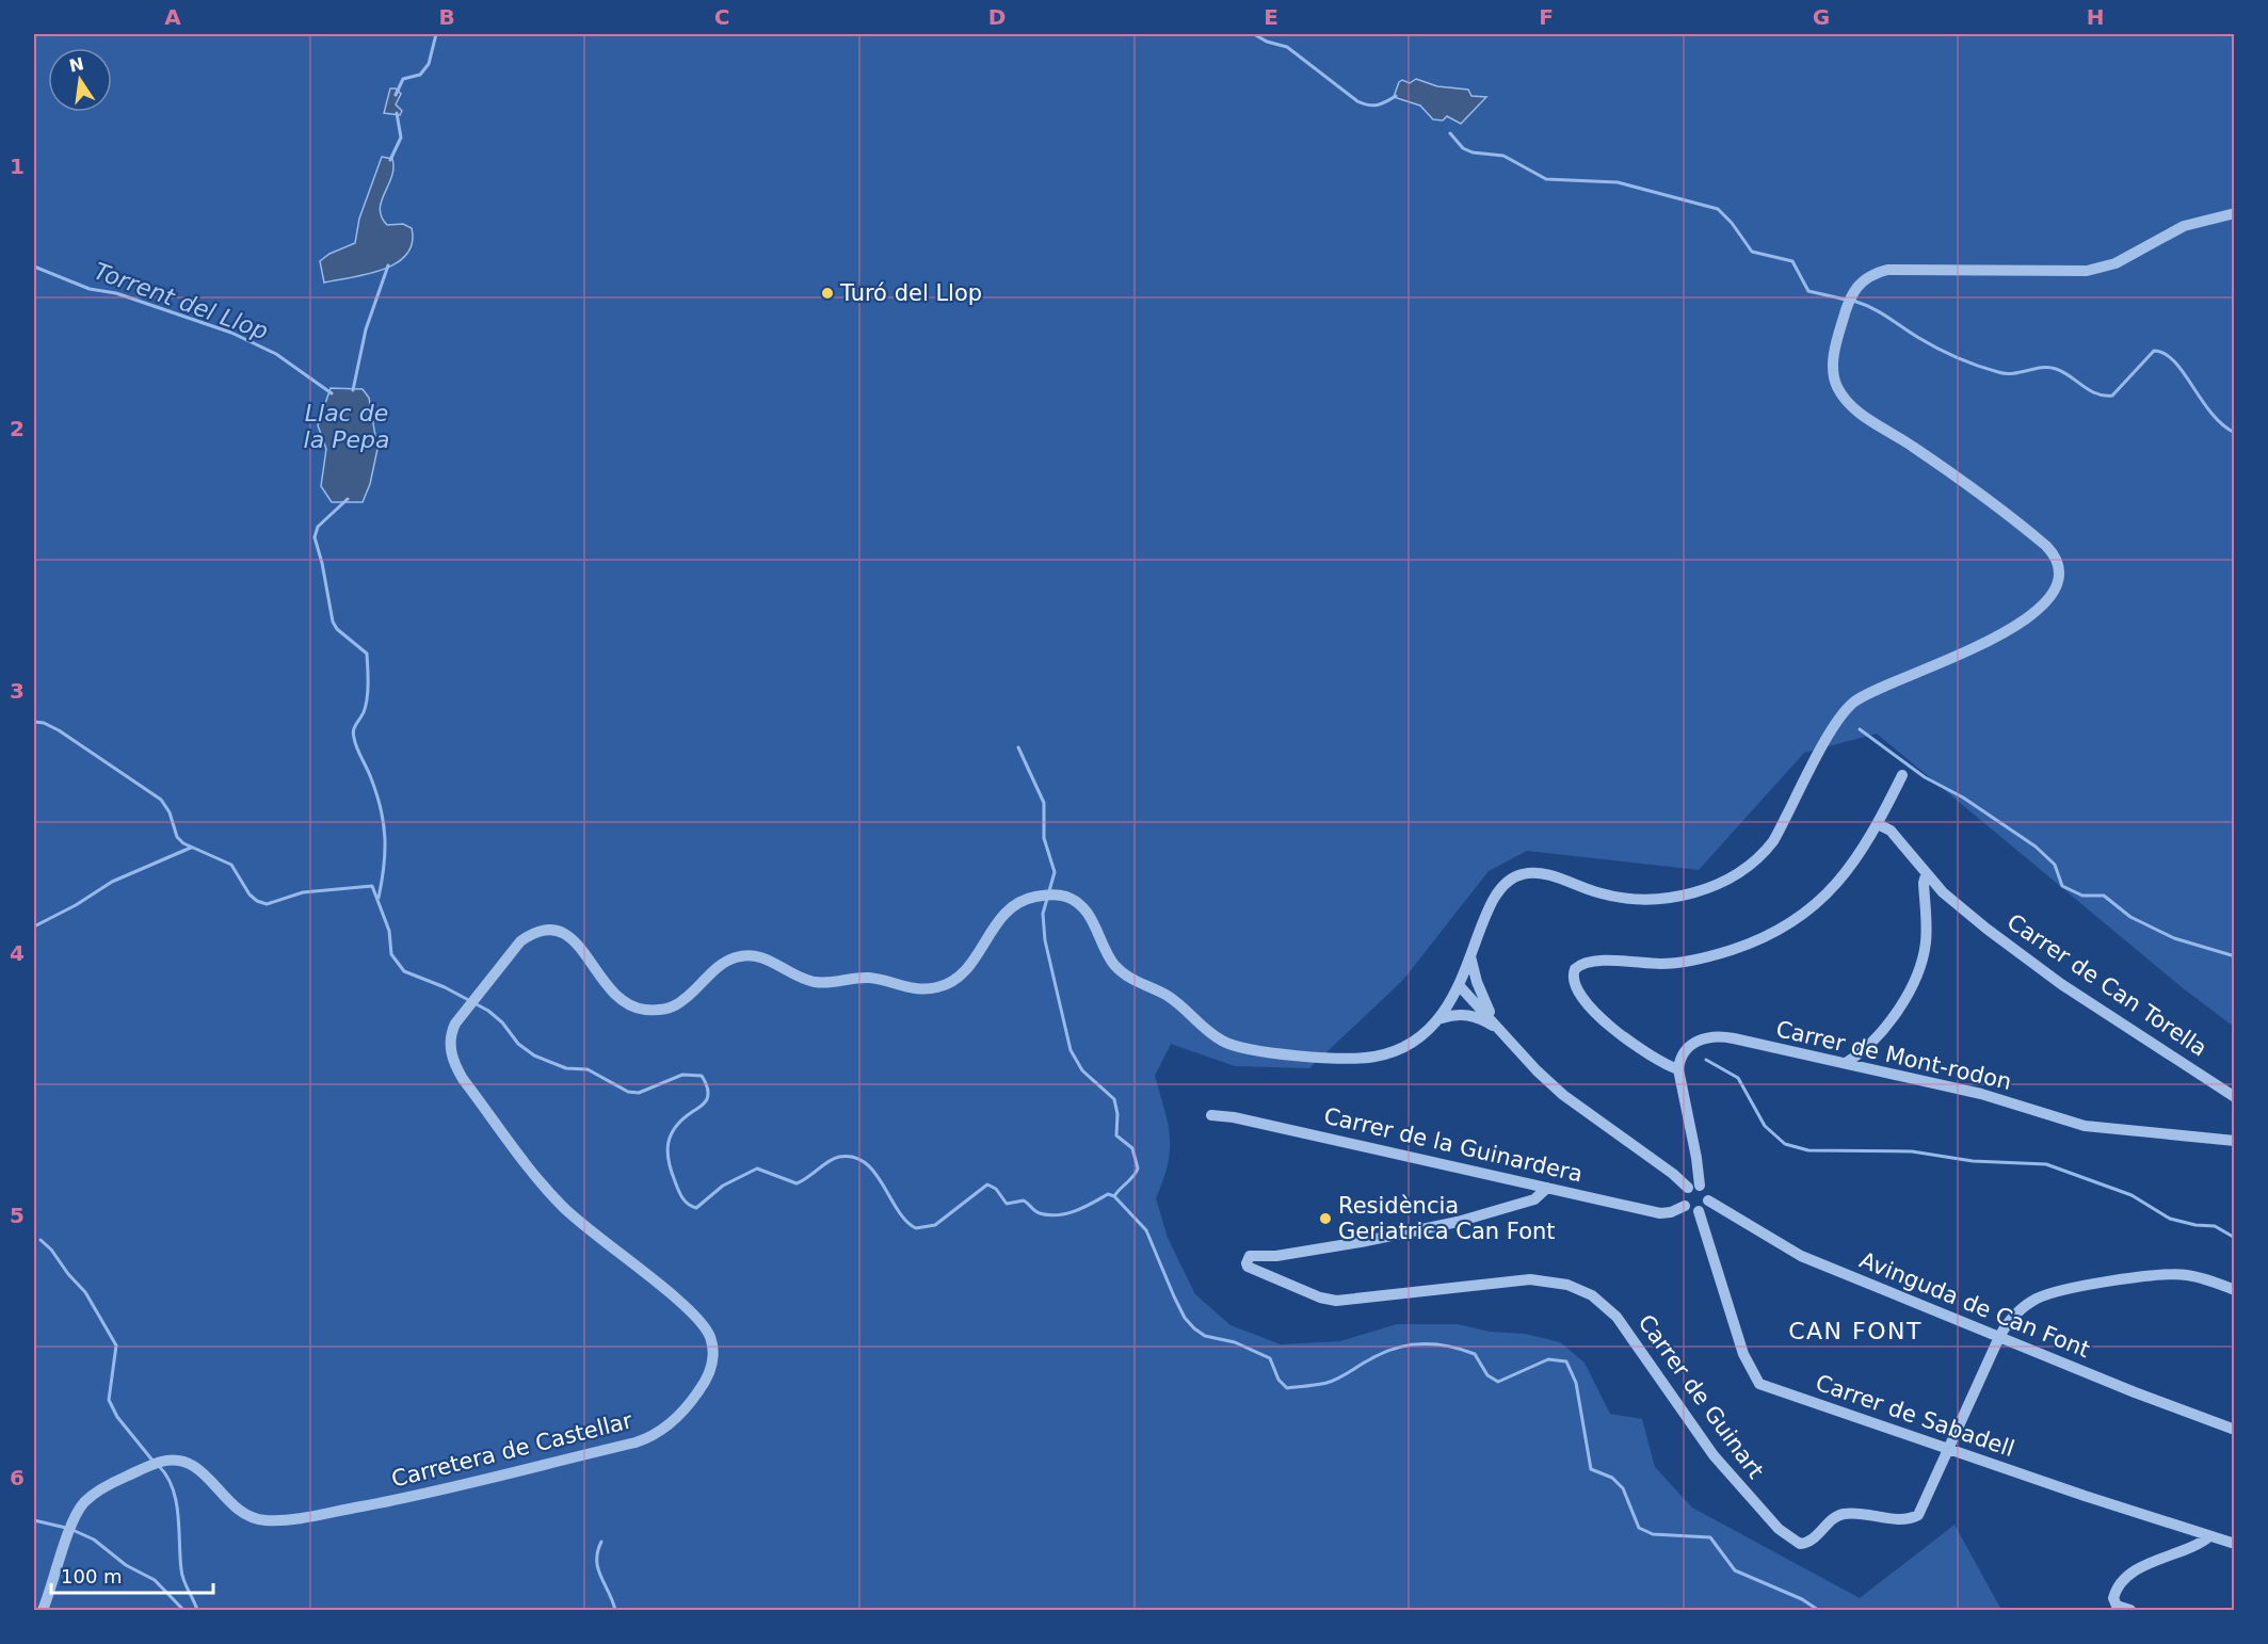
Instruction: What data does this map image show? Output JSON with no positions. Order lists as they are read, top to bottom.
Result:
{
  "streets": {
    "street": [
      "Carrer de Can Torella",
      "Carrer de Mont-rodon",
      "Carrer de la Guinardera",
      "Avinguda de Can Font",
      "Carrer de Guinart",
      "Carrer de Sabadell",
      "Carretera de Castellar"
    ]
  },
  "crossings": [
    ["Carrer de la Guinardera", "Avinguda de Can Font"],
    ["Carrer de la Guinardera", "Carrer de Guinart"],
    ["Carrer de la Guinardera", "Carrer de Sabadell"],
    ["Avinguda de Can Font", "Carrer de Guinart"],
    ["Avinguda de Can Font", "Carrer de Sabadell"],
    ["Carrer de Guinart", "Carrer de Sabadell"]
  ],
  "districts": ["CAN FONT"],
  "water": ["Torrent del Llop", "Llac de la Pepa"],
  "places": ["Turó del Llop", "Residència Geriatrica Can Font"],
  "scale_bar": "100 m",
  "north": "top",
  "grid": {
    "columns": [
      "A",
      "B",
      "C",
      "D",
      "E",
      "F",
      "G",
      "H"
    ],
    "rows": [
      "1",
      "2",
      "3",
      "4",
      "5",
      "6"
    ]
  }
}
